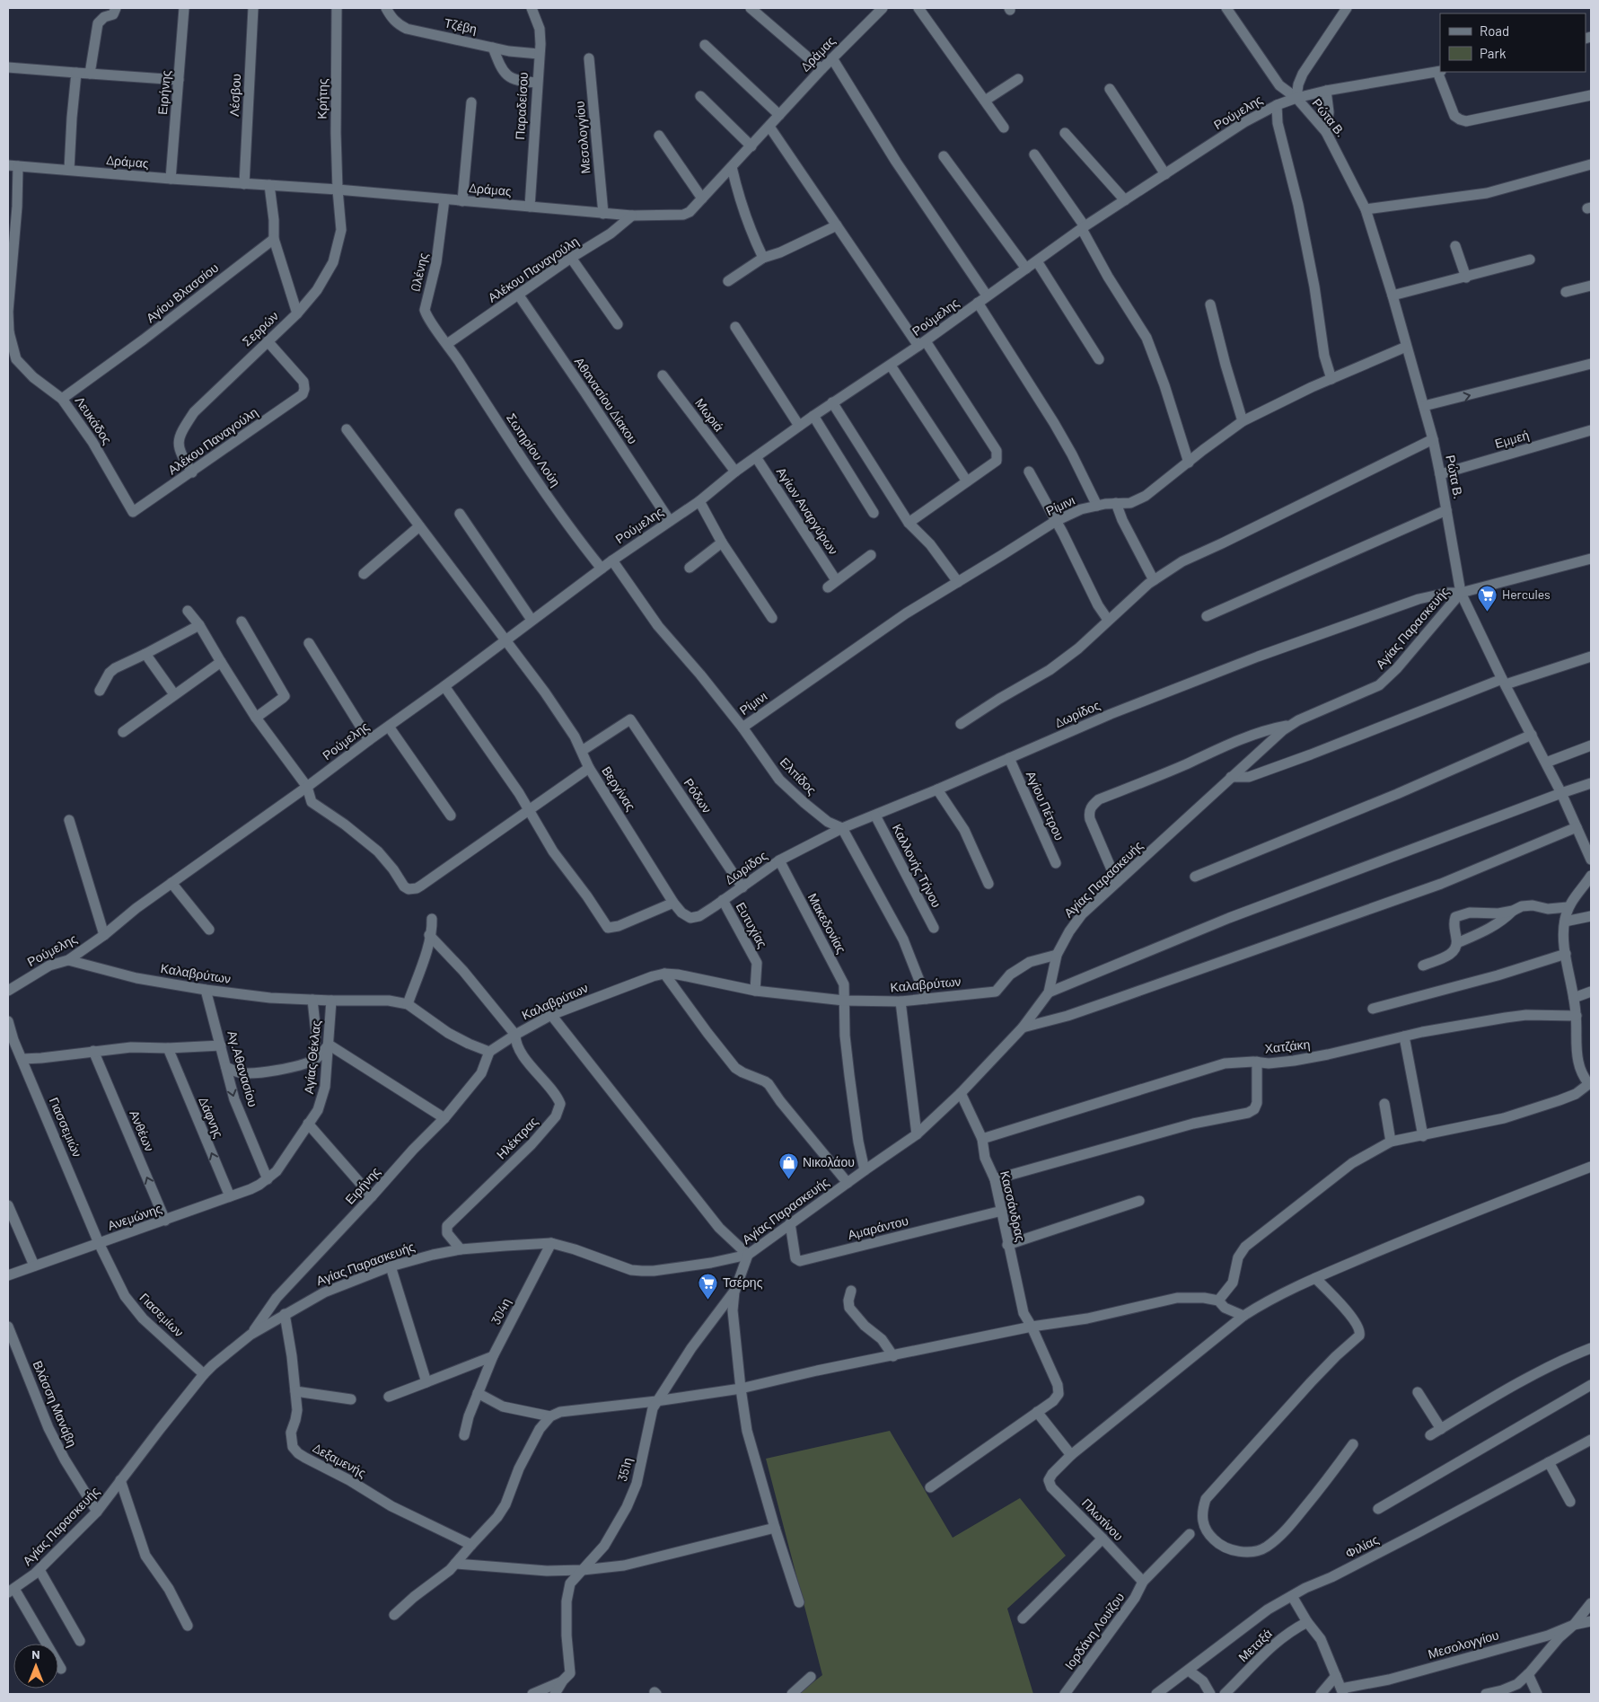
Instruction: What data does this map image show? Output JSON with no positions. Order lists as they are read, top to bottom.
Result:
{
  "streets": {
    "street": [
      "Τζέβη",
      "Δράμας",
      "Ειρήνης",
      "Λέσβου",
      "Κρήτης",
      "Παραδείσου",
      "Ρούμελης",
      "Ρώτα Β.",
      "Μεσολογγίου",
      "Αλέκου Παναγούλη",
      "Ωλένης",
      "Αγίου Βλασσίου",
      "Σερρών",
      "Αθανασίου Δίακου",
      "Μωριά",
      "Λευκάδος",
      "Εμμεή",
      "Σωτηρίου Λούη",
      "Ρίμινι",
      "Αγίων Αναργύρων",
      "Αγίας Παρασκευής",
      "Δωρίδος",
      "Ελπίδος",
      "Βεργίνας",
      "Ρόδων",
      "Αγίου Πέτρου",
      "Καλλονής Τήνου",
      "Μακεδονίας",
      "Ευτυχίας",
      "Καλαβρύτων",
      "Χατζάκη",
      "Αγίας Θέκλας",
      "Αγ.Αθανασίου",
      "Δάφνης",
      "Γιασσεμιών",
      "Ανθέων",
      "Ηλέκτρας",
      "Κασσάνδρας",
      "Ανεμώνης",
      "Αμαράντου",
      "304η",
      "Γιασεμίων",
      "Βλάσση Μανάβη",
      "Δεξαμενής",
      "351η",
      "Πλωτίνου",
      "Φιλίας",
      "Ιορδάνη Λουίζου",
      "Μεταξά"
    ]
  },
  "crossings": [
    ["Τζέβη", "Παραδείσου"],
    ["Δράμας", "Ειρήνης"],
    ["Δράμας", "Λέσβου"],
    ["Δράμας", "Κρήτης"],
    ["Δράμας", "Παραδείσου"],
    ["Δράμας", "Μεσολογγίου"],
    ["Δράμας", "Αλέκου Παναγούλη"],
    ["Δράμας", "Ωλένης"],
    ["Δράμας", "Σερρών"],
    ["Δράμας", "Λευκάδος"],
    ["Ειρήνης", "Αγίας Παρασκευής"],
    ["Ειρήνης", "Καλαβρύτων"],
    ["Κρήτης", "Σερρών"],
    ["Ρούμελης", "Ρώτα Β."],
    ["Ρούμελης", "Αθανασίου Δίακου"],
    ["Ρούμελης", "Μωριά"],
    ["Ρούμελης", "Σωτηρίου Λούη"],
    ["Ρούμελης", "Αγίων Αναργύρων"],
    ["Ρούμελης", "Ελπίδος"],
    ["Ρούμελης", "Βεργίνας"],
    ["Ρούμελης", "Καλαβρύτων"],
    ["Ρώτα Β.", "Εμμεή"],
    ["Ρώτα Β.", "Ρίμινι"],
    ["Ρώτα Β.", "Αγίας Παρασκευής"],
    ["Ρώτα Β.", "Δωρίδος"],
    ["Αλέκου Παναγούλη", "Ωλένης"],
    ["Αλέκου Παναγούλη", "Σερρών"],
    ["Αλέκου Παναγούλη", "Αθανασίου Δίακου"],
    ["Αλέκου Παναγούλη", "Λευκάδος"],
    ["Αλέκου Παναγούλη", "Σωτηρίου Λούη"],
    ["Ωλένης", "Σωτηρίου Λούη"],
    ["Αγίου Βλασσίου", "Λευκάδος"],
    ["Ρίμινι", "Ελπίδος"],
    ["Αγίας Παρασκευής", "Δωρίδος"],
    ["Αγίας Παρασκευής", "Μακεδονίας"],
    ["Αγίας Παρασκευής", "Καλαβρύτων"],
    ["Αγίας Παρασκευής", "Ηλέκτρας"],
    ["Αγίας Παρασκευής", "Κασσάνδρας"],
    ["Αγίας Παρασκευής", "Αμαράντου"],
    ["Αγίας Παρασκευής", "304η"],
    ["Αγίας Παρασκευής", "Γιασεμίων"],
    ["Αγίας Παρασκευής", "Βλάσση Μανάβη"],
    ["Αγίας Παρασκευής", "Δεξαμενής"],
    ["Αγίας Παρασκευής", "351η"],
    ["Δωρίδος", "Ελπίδος"],
    ["Δωρίδος", "Βεργίνας"],
    ["Δωρίδος", "Ρόδων"],
    ["Δωρίδος", "Αγίου Πέτρου"],
    ["Δωρίδος", "Καλλονής Τήνου"],
    ["Δωρίδος", "Μακεδονίας"],
    ["Δωρίδος", "Ευτυχίας"],
    ["Βεργίνας", "Ρόδων"],
    ["Βεργίνας", "Ευτυχίας"],
    ["Μακεδονίας", "Καλαβρύτων"],
    ["Ευτυχίας", "Καλαβρύτων"],
    ["Καλαβρύτων", "Αγίας Θέκλας"],
    ["Καλαβρύτων", "Αγ.Αθανασίου"],
    ["Καλαβρύτων", "Ηλέκτρας"],
    ["Χατζάκη", "Κασσάνδρας"],
    ["Αγίας Θέκλας", "Αγ.Αθανασίου"],
    ["Αγίας Θέκλας", "Ανεμώνης"],
    ["Αγ.Αθανασίου", "Ανεμώνης"],
    ["Δάφνης", "Ανεμώνης"],
    ["Γιασσεμιών", "Ανεμώνης"],
    ["Γιασσεμιών", "Γιασεμίων"],
    ["Ανθέων", "Ανεμώνης"],
    ["Κασσάνδρας", "Αμαράντου"],
    ["Ανεμώνης", "Γιασεμίων"],
    ["Πλωτίνου", "Ιορδάνη Λουίζου"]
  ],
  "one_way": ["Δάφνης", "Ανθέων"],
  "places": {
    "supermarket": ["Hercules", "Τσέρης"],
    "shop": ["Νικολάου"]
  },
  "legend": ["Road", "Park"],
  "north": "top"
}
